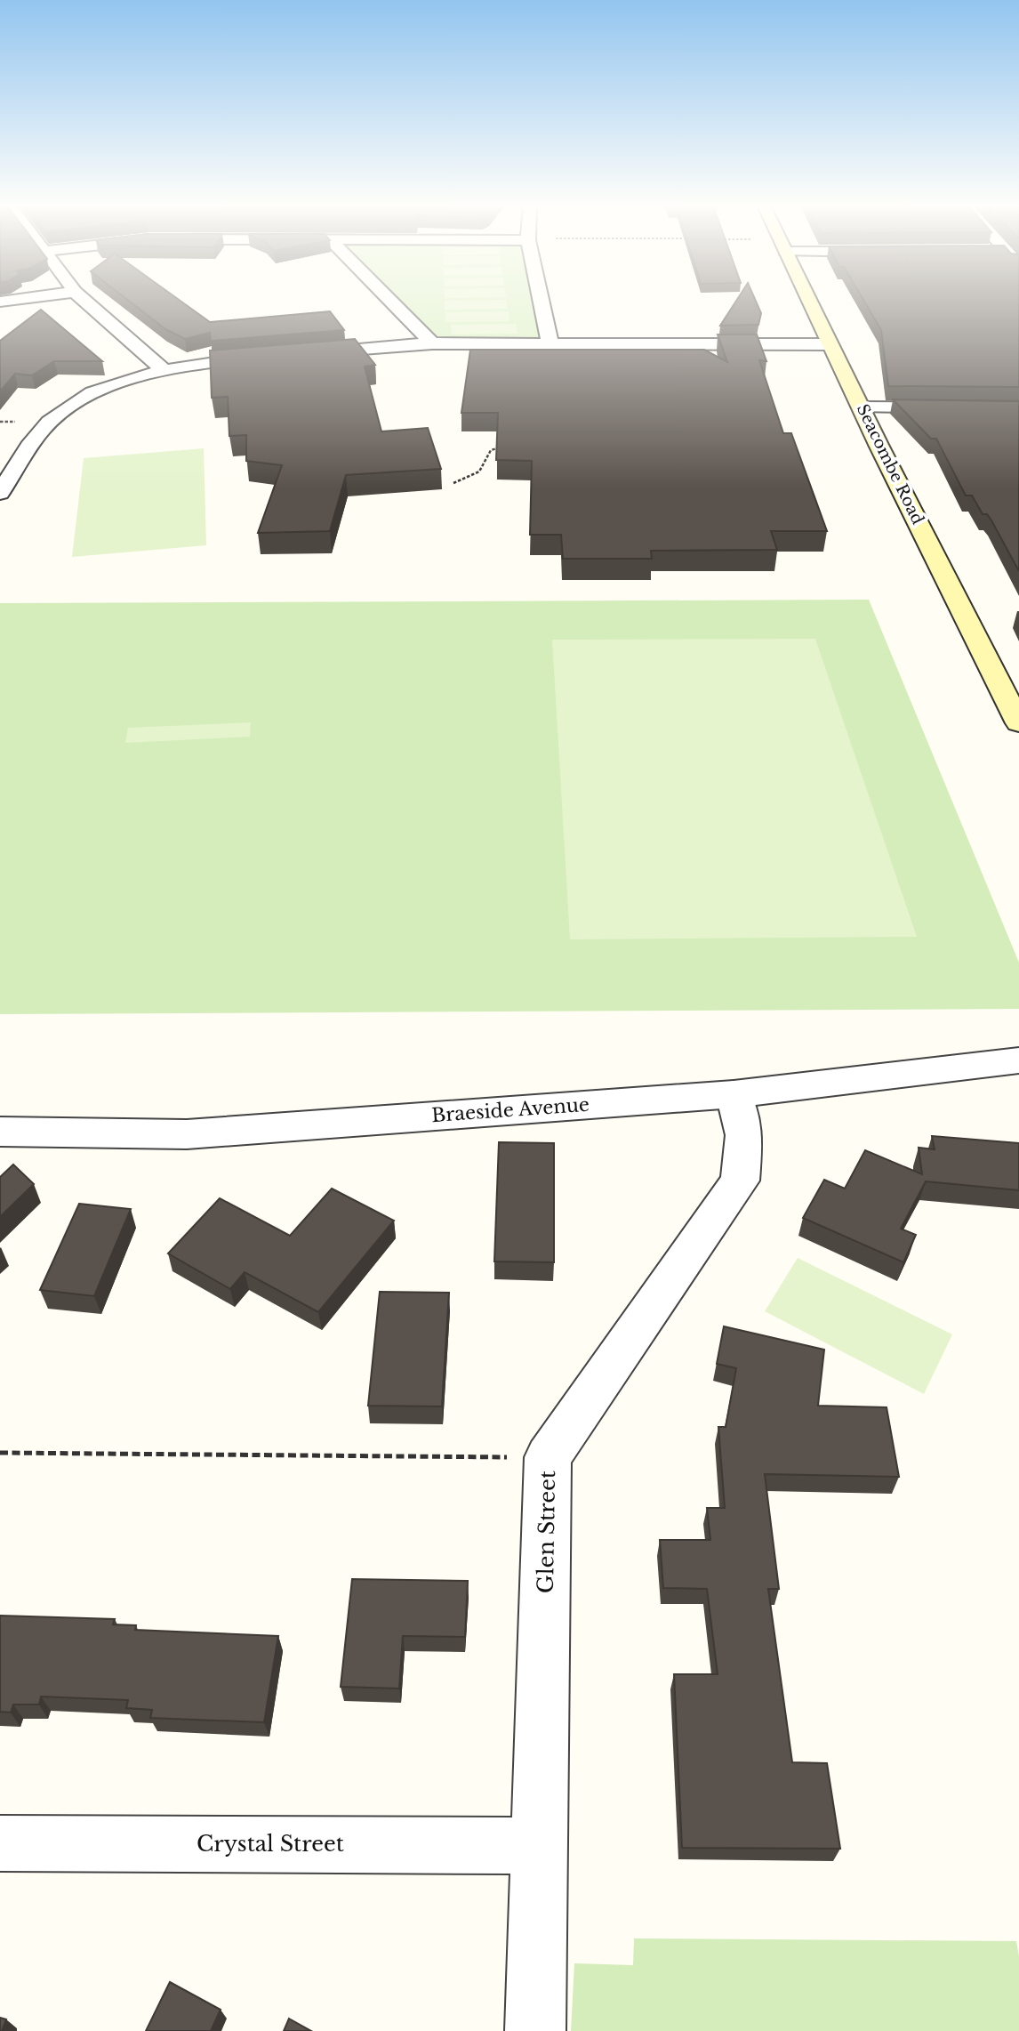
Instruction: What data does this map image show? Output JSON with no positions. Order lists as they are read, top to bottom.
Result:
{
  "streets": {
    "main road": ["Seacombe Road"],
    "street": ["Braeside Avenue", "Glen Street", "Crystal Street"]
  },
  "crossings": [
    ["Braeside Avenue", "Glen Street"],
    ["Glen Street", "Crystal Street"]
  ]
}
